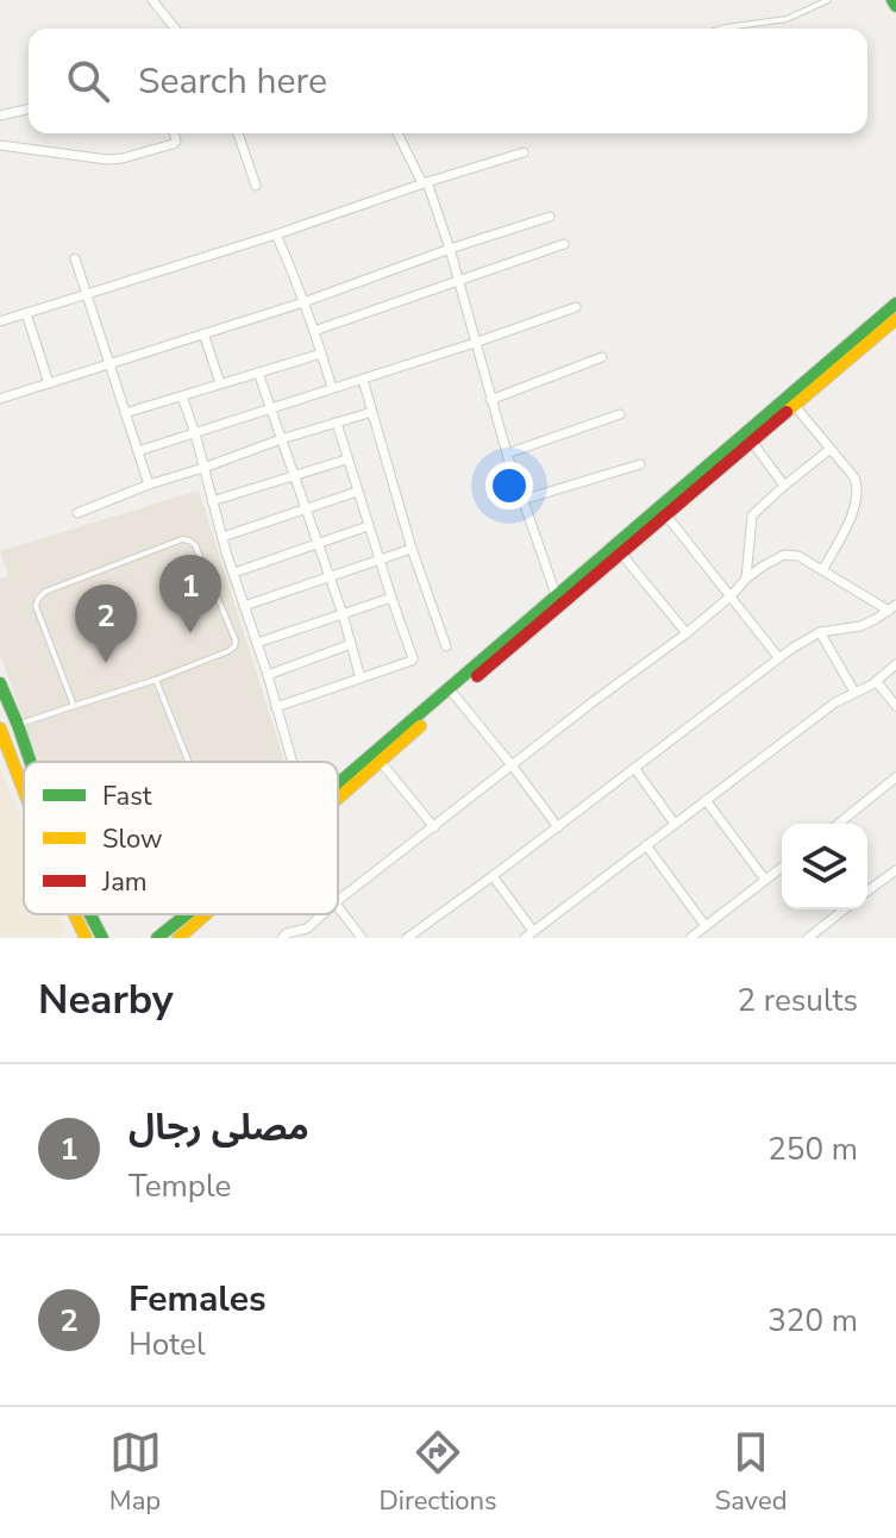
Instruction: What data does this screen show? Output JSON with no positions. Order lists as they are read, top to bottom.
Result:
{
  "legend": ["Fast", "Slow", "Jam"],
  "page": {
    "search": "Search here",
    "pins": ["1", "2"],
    "heading": ["Nearby", "2 results"],
    "list": [
      {
        "mark": "1",
        "name": "مصلى رجال",
        "note": "Temple",
        "value": "250 m"
      },
      {
        "mark": "2",
        "name": "Females",
        "note": "Hotel",
        "value": "320 m"
      }
    ],
    "nav": ["Map", "Directions", "Saved"]
  }
}
